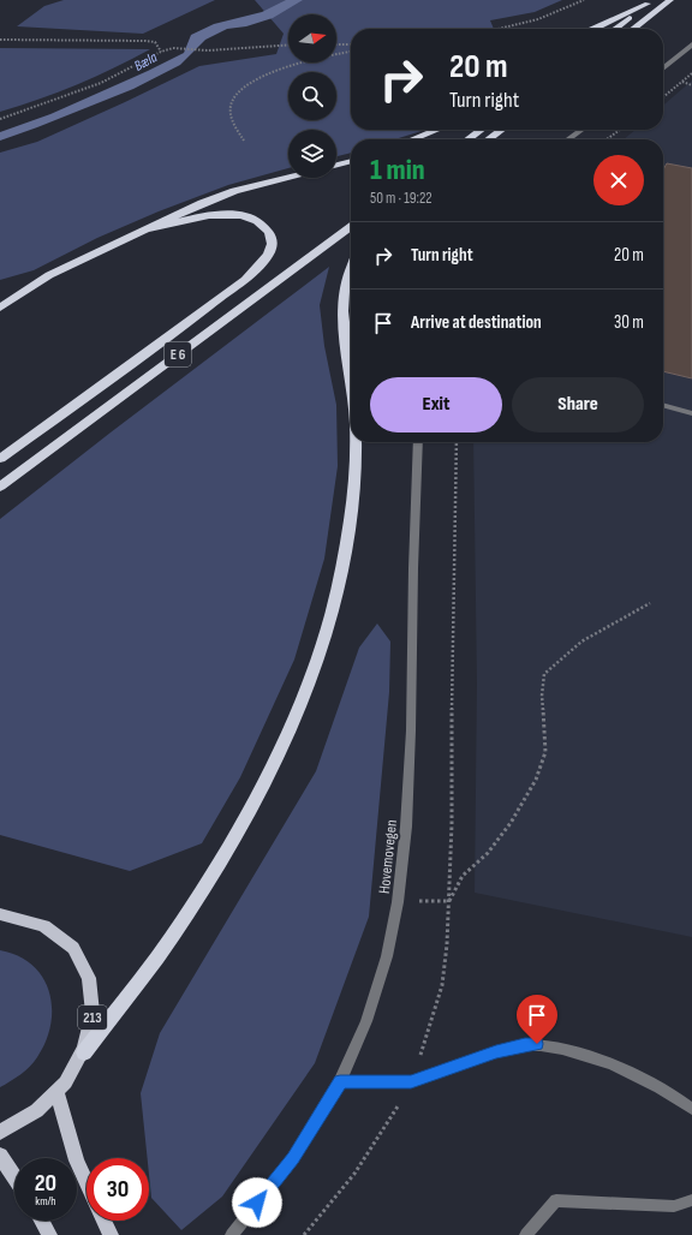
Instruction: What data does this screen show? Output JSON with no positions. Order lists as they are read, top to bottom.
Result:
{
  "streets": {
    "highway": ["E 6"],
    "main road": ["213"],
    "street": ["Hovemovegen"]
  },
  "water": ["Bæla"],
  "north": "right",
  "page": {
    "turn": ["20 m", "Turn right"],
    "heading": ["1 min", "50 m · 19:22"],
    "list": [
      {
        "name": "Turn right",
        "value": "20 m"
      },
      {
        "name": "Arrive at destination",
        "value": "30 m"
      }
    ],
    "buttons": ["Exit", "Share"],
    "speed": "20 km/h",
    "limit": "30"
  }
}
